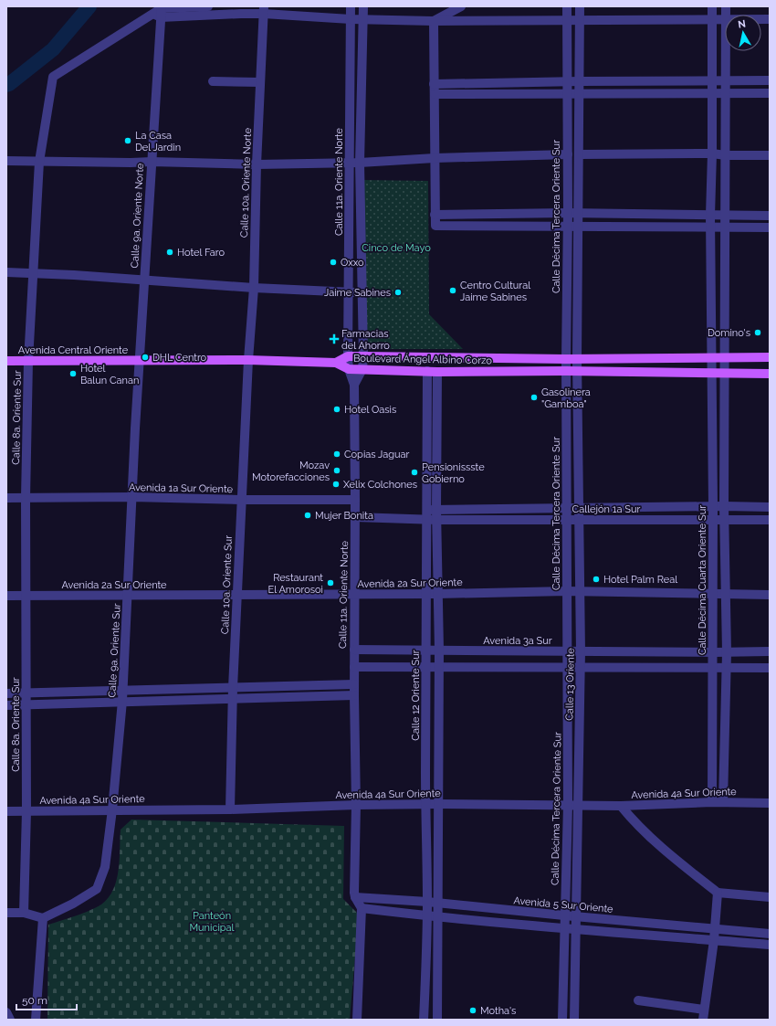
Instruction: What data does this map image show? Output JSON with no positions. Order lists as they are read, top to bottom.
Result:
{
  "streets": {
    "main road": ["Avenida Central Oriente", "Boulevard Ángel Albino Corzo"],
    "street": [
      "Calle 11a. Oriente Norte",
      "Calle 10a. Oriente Norte",
      "Calle 9a. Oriente Norte",
      "Calle Décima Tercera Oriente Sur",
      "Calle 8a. Oriente Sur",
      "Avenida 1a Sur Oriente",
      "Callejón 1a Sur",
      "Calle Décima Cuarta Oriente Sur",
      "Avenida 2a Sur Oriente",
      "Calle 10a. Oriente Sur",
      "Avenida 3a Sur",
      "Calle 9a. Oriente Sur",
      "Calle 13 Oriente",
      "Calle 12 Oriente Sur",
      "Avenida 4a Sur Oriente",
      "Avenida 5 Sur Oriente"
    ]
  },
  "crossings": [
    ["Calle 11a. Oriente Norte", "Boulevard Ángel Albino Corzo"],
    ["Calle 11a. Oriente Norte", "Avenida 1a Sur Oriente"],
    ["Calle 11a. Oriente Norte", "Callejón 1a Sur"],
    ["Calle 11a. Oriente Norte", "Avenida 2a Sur Oriente"],
    ["Calle 11a. Oriente Norte", "Avenida 3a Sur"],
    ["Calle 11a. Oriente Norte", "Avenida 4a Sur Oriente"],
    ["Calle 11a. Oriente Norte", "Avenida 5 Sur Oriente"],
    ["Calle 10a. Oriente Norte", "Avenida Central Oriente"],
    ["Calle 10a. Oriente Norte", "Calle 10a. Oriente Sur"],
    ["Calle 9a. Oriente Norte", "Avenida Central Oriente"],
    ["Calle 9a. Oriente Norte", "Calle 8a. Oriente Sur"],
    ["Calle 9a. Oriente Norte", "Calle 9a. Oriente Sur"],
    ["Calle Décima Tercera Oriente Sur", "Boulevard Ángel Albino Corzo"],
    ["Calle Décima Tercera Oriente Sur", "Callejón 1a Sur"],
    ["Calle Décima Tercera Oriente Sur", "Avenida 2a Sur Oriente"],
    ["Calle Décima Tercera Oriente Sur", "Avenida 3a Sur"],
    ["Calle Décima Tercera Oriente Sur", "Calle 13 Oriente"],
    ["Calle Décima Tercera Oriente Sur", "Avenida 4a Sur Oriente"],
    ["Calle Décima Tercera Oriente Sur", "Avenida 5 Sur Oriente"],
    ["Avenida Central Oriente", "Boulevard Ángel Albino Corzo"],
    ["Avenida Central Oriente", "Calle 8a. Oriente Sur"],
    ["Avenida Central Oriente", "Calle 10a. Oriente Sur"],
    ["Avenida Central Oriente", "Calle 9a. Oriente Sur"],
    ["Boulevard Ángel Albino Corzo", "Calle Décima Cuarta Oriente Sur"],
    ["Boulevard Ángel Albino Corzo", "Calle 13 Oriente"],
    ["Boulevard Ángel Albino Corzo", "Calle 12 Oriente Sur"],
    ["Calle 8a. Oriente Sur", "Avenida 1a Sur Oriente"],
    ["Calle 8a. Oriente Sur", "Avenida 2a Sur Oriente"],
    ["Calle 8a. Oriente Sur", "Avenida 4a Sur Oriente"],
    ["Avenida 1a Sur Oriente", "Calle 10a. Oriente Sur"],
    ["Avenida 1a Sur Oriente", "Calle 9a. Oriente Sur"],
    ["Callejón 1a Sur", "Calle Décima Cuarta Oriente Sur"],
    ["Callejón 1a Sur", "Calle 13 Oriente"],
    ["Callejón 1a Sur", "Calle 12 Oriente Sur"],
    ["Calle Décima Cuarta Oriente Sur", "Avenida 2a Sur Oriente"],
    ["Calle Décima Cuarta Oriente Sur", "Avenida 3a Sur"],
    ["Calle Décima Cuarta Oriente Sur", "Avenida 4a Sur Oriente"],
    ["Avenida 2a Sur Oriente", "Calle 10a. Oriente Sur"],
    ["Avenida 2a Sur Oriente", "Calle 9a. Oriente Sur"],
    ["Avenida 2a Sur Oriente", "Calle 13 Oriente"],
    ["Avenida 2a Sur Oriente", "Calle 12 Oriente Sur"],
    ["Calle 10a. Oriente Sur", "Avenida 4a Sur Oriente"],
    ["Avenida 3a Sur", "Calle 13 Oriente"],
    ["Avenida 3a Sur", "Calle 12 Oriente Sur"],
    ["Calle 9a. Oriente Sur", "Avenida 4a Sur Oriente"],
    ["Calle 13 Oriente", "Avenida 4a Sur Oriente"],
    ["Calle 13 Oriente", "Avenida 5 Sur Oriente"],
    ["Calle 12 Oriente Sur", "Avenida 4a Sur Oriente"],
    ["Calle 12 Oriente Sur", "Avenida 5 Sur Oriente"]
  ],
  "parks": ["Cinco de Mayo", "Panteón Municipal"],
  "places": {
    "other": [
      "La Casa Del Jardin",
      "Hotel Faro",
      "Oxxo",
      "Centro Cultural Jaime Sabines",
      "Jaime Sabines",
      "Domino's",
      "DHL Centro",
      "Hotel Balun Canan",
      "Gasolinera \"Gamboa\"",
      "Hotel Oasis",
      "Copias Jaguar",
      "Mozav Motorefacciones",
      "Pensionissste Gobierno",
      "Xelix Colchones",
      "Mujer Bonita",
      "Hotel Palm Real",
      "Restaurant El Amorosoi",
      "Motha's"
    ],
    "health": ["Farmacias del Ahorro"]
  },
  "scale_bar": "50 m",
  "north": "top"
}
